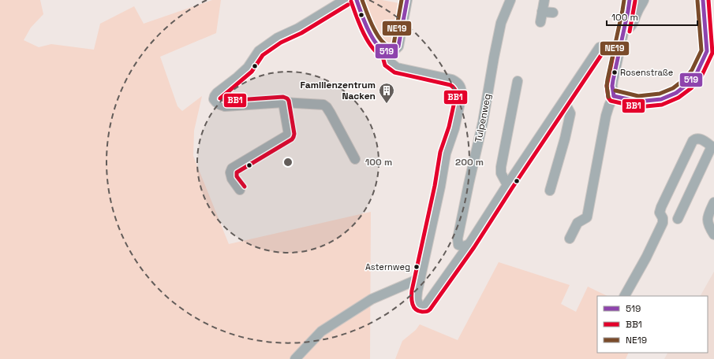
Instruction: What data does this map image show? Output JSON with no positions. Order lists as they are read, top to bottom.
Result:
{
  "streets": {
    "street": ["Tulpenweg"]
  },
  "places": {
    "other": ["Rosenstraße", "Asternweg"],
    "building": ["Familienzentrum Nacken"]
  },
  "lines": ["transit line 519", "transit line BB1", "transit line NE19"],
  "legend": ["519", "BB1", "NE19"],
  "scale_bar": "100 m",
  "rings": ["100 m", "200 m"]
}
